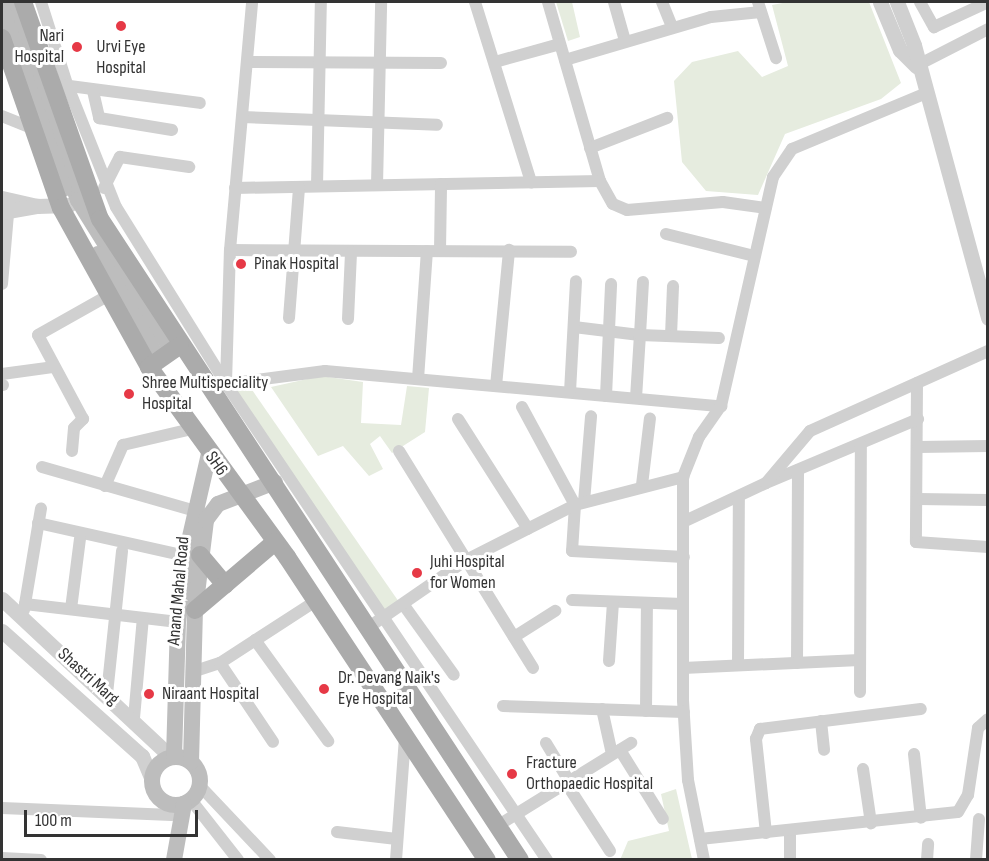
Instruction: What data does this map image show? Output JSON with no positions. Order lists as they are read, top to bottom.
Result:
{
  "streets": {
    "main road": ["SH6", "Anand Mahal Road"],
    "street": ["Shastri Marg"]
  },
  "crossings": [
    ["SH6", "Anand Mahal Road"],
    ["Anand Mahal Road", "Shastri Marg"]
  ],
  "places": [
    "Urvi Eye Hospital",
    "Nari Hospital",
    "Pinak Hospital",
    "Shree Multispeciality Hospital",
    "Juhi Hospital for Women",
    "Dr. Devang Naik's Eye Hospital",
    "Niraant Hospital",
    "Fracture Orthopaedic Hospital"
  ],
  "scale_bar": "100 m"
}
